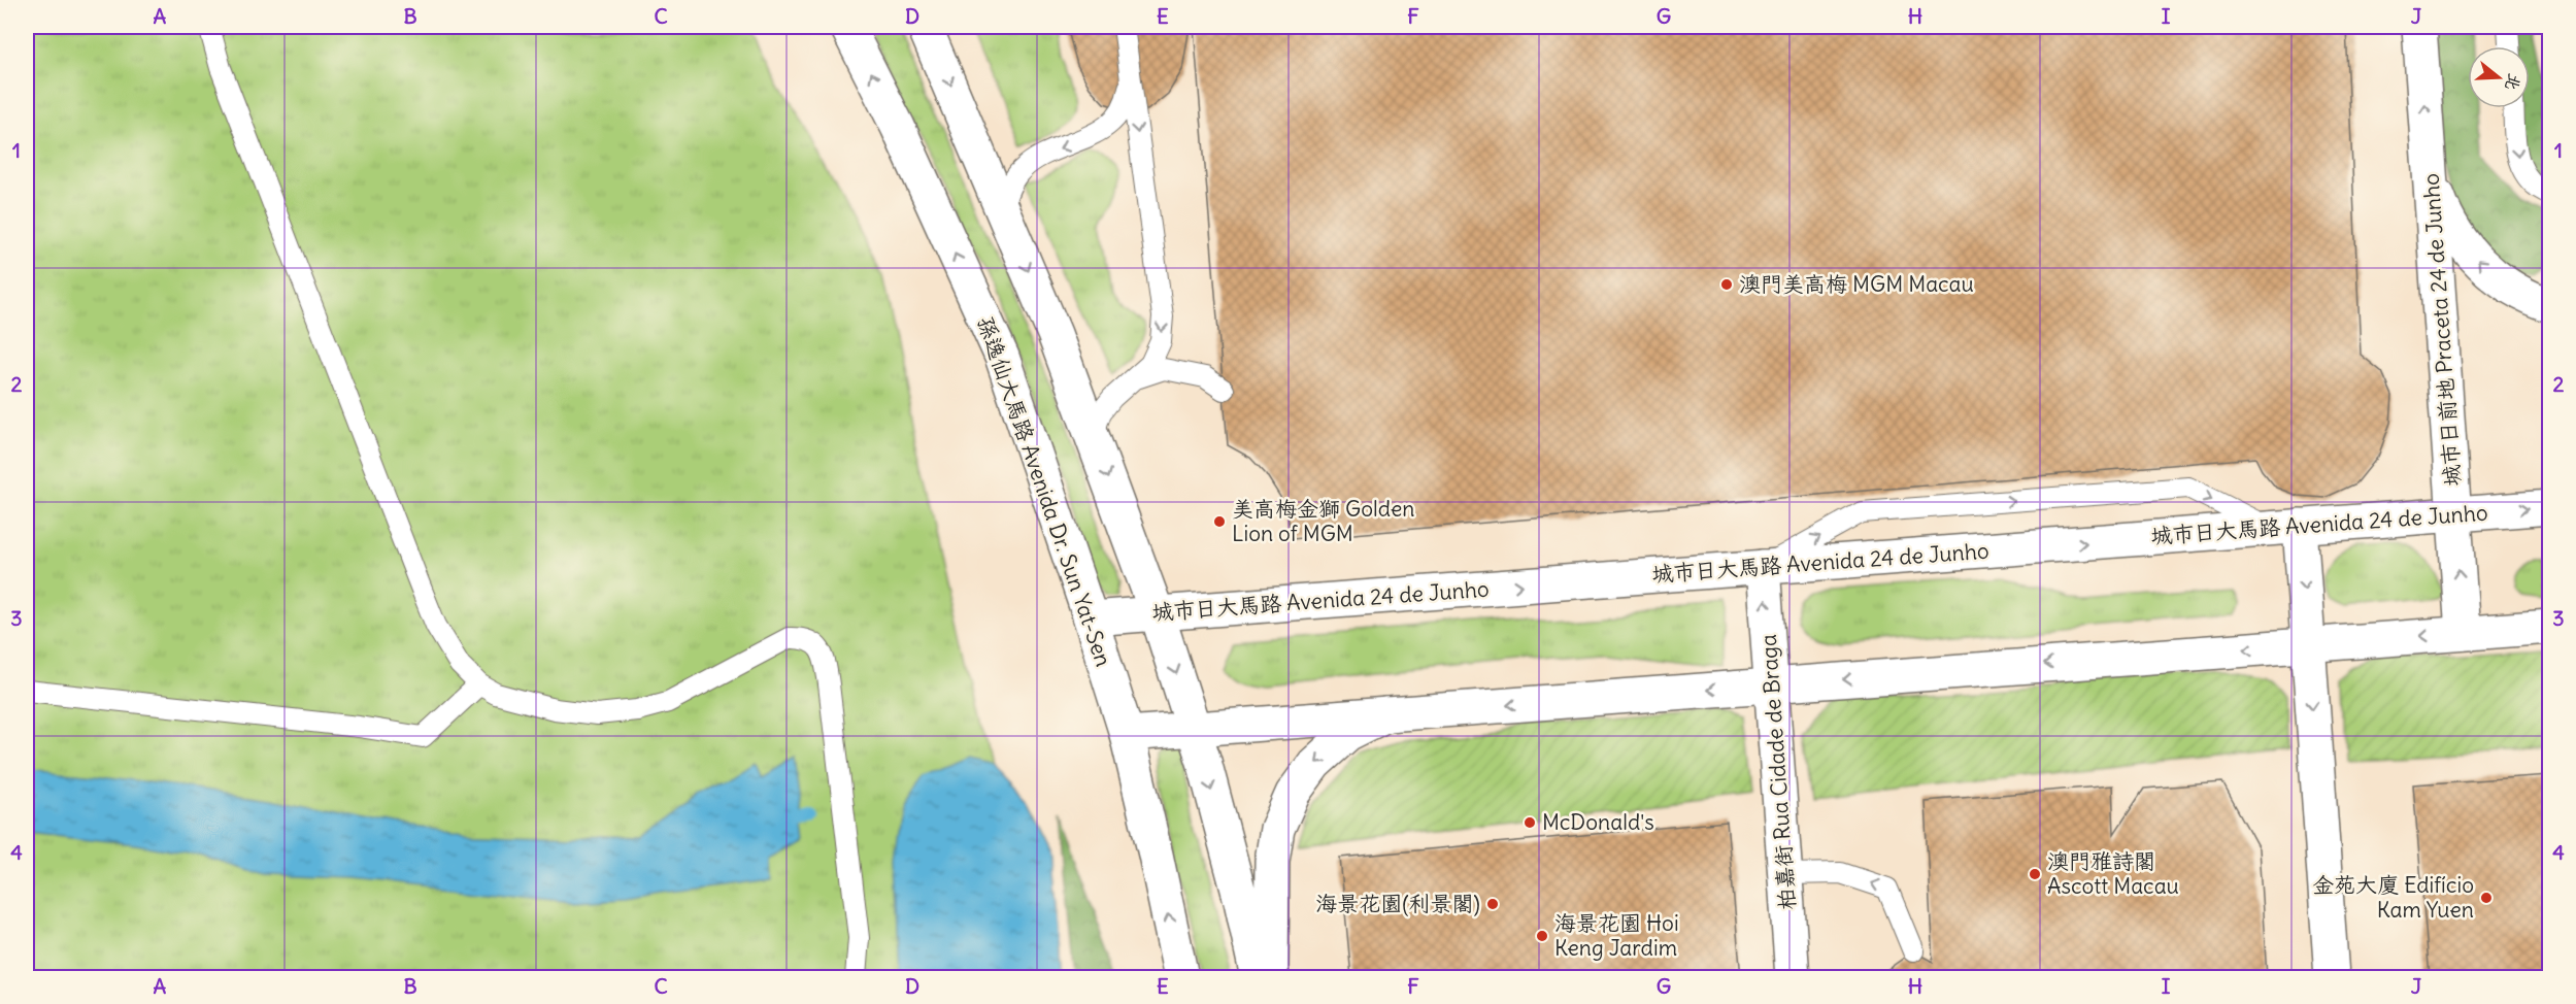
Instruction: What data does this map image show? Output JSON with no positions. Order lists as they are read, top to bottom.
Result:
{
  "streets": {
    "main road": [
      "城市日前地 Praceta 24 de Junho",
      "孫逸仙大馬路 Avenida Dr. Sun Yat-Sen",
      "城市日大馬路 Avenida 24 de Junho",
      "柏嘉街 Rua Cidade de Braga"
    ]
  },
  "crossings": [
    ["城市日前地 Praceta 24 de Junho", "城市日大馬路 Avenida 24 de Junho"],
    ["孫逸仙大馬路 Avenida Dr. Sun Yat-Sen", "城市日大馬路 Avenida 24 de Junho"],
    ["城市日大馬路 Avenida 24 de Junho", "柏嘉街 Rua Cidade de Braga"]
  ],
  "places": [
    "澳門美高梅 MGM Macau",
    "美高梅金獅 Golden Lion of MGM",
    "McDonald's",
    "澳門雅詩閣 Ascott Macau",
    "金苑大廈 Edifício Kam Yuen",
    "海景花園(利景閣)",
    "海景花園 Hoi Keng Jardim"
  ],
  "north": "right",
  "grid": {
    "columns": [
      "A",
      "B",
      "C",
      "D",
      "E",
      "F",
      "G",
      "H",
      "I",
      "J"
    ],
    "rows": [
      "1",
      "2",
      "3",
      "4"
    ]
  }
}
